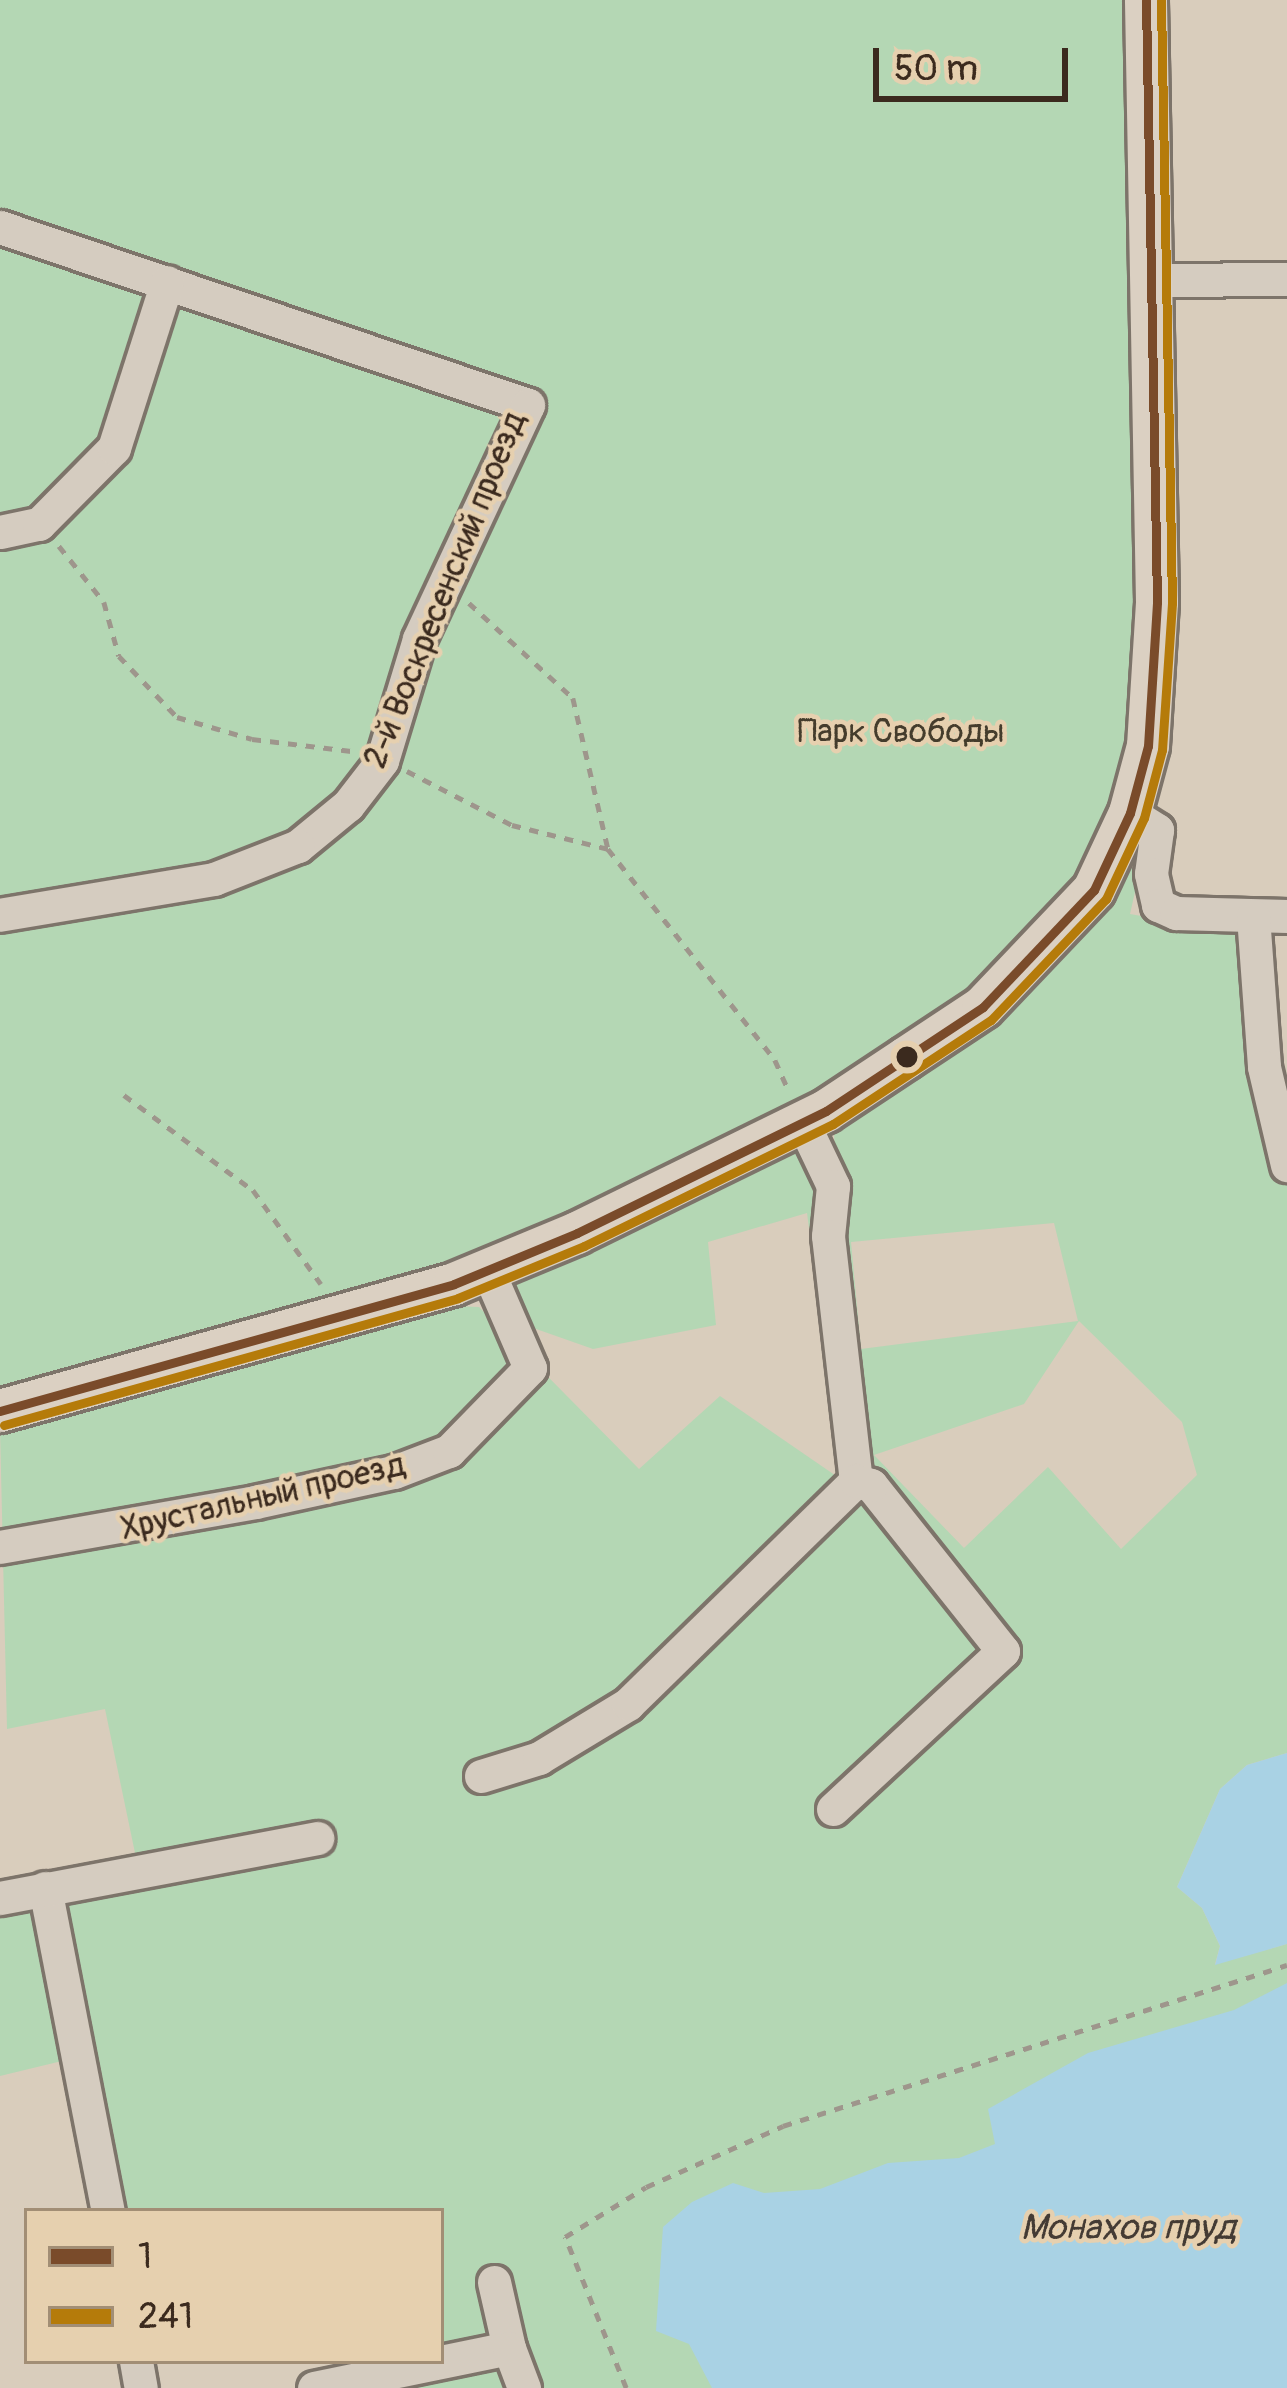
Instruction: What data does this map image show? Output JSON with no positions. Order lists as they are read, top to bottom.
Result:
{
  "streets": {
    "street": ["2-й Воскресенский проезд", "Хрустальный проезд"]
  },
  "water": ["Монахов пруд"],
  "parks": ["Парк Свободы"],
  "lines": ["transit line 1", "transit line 241"],
  "legend": ["1", "241"],
  "scale_bar": "50 m"
}
